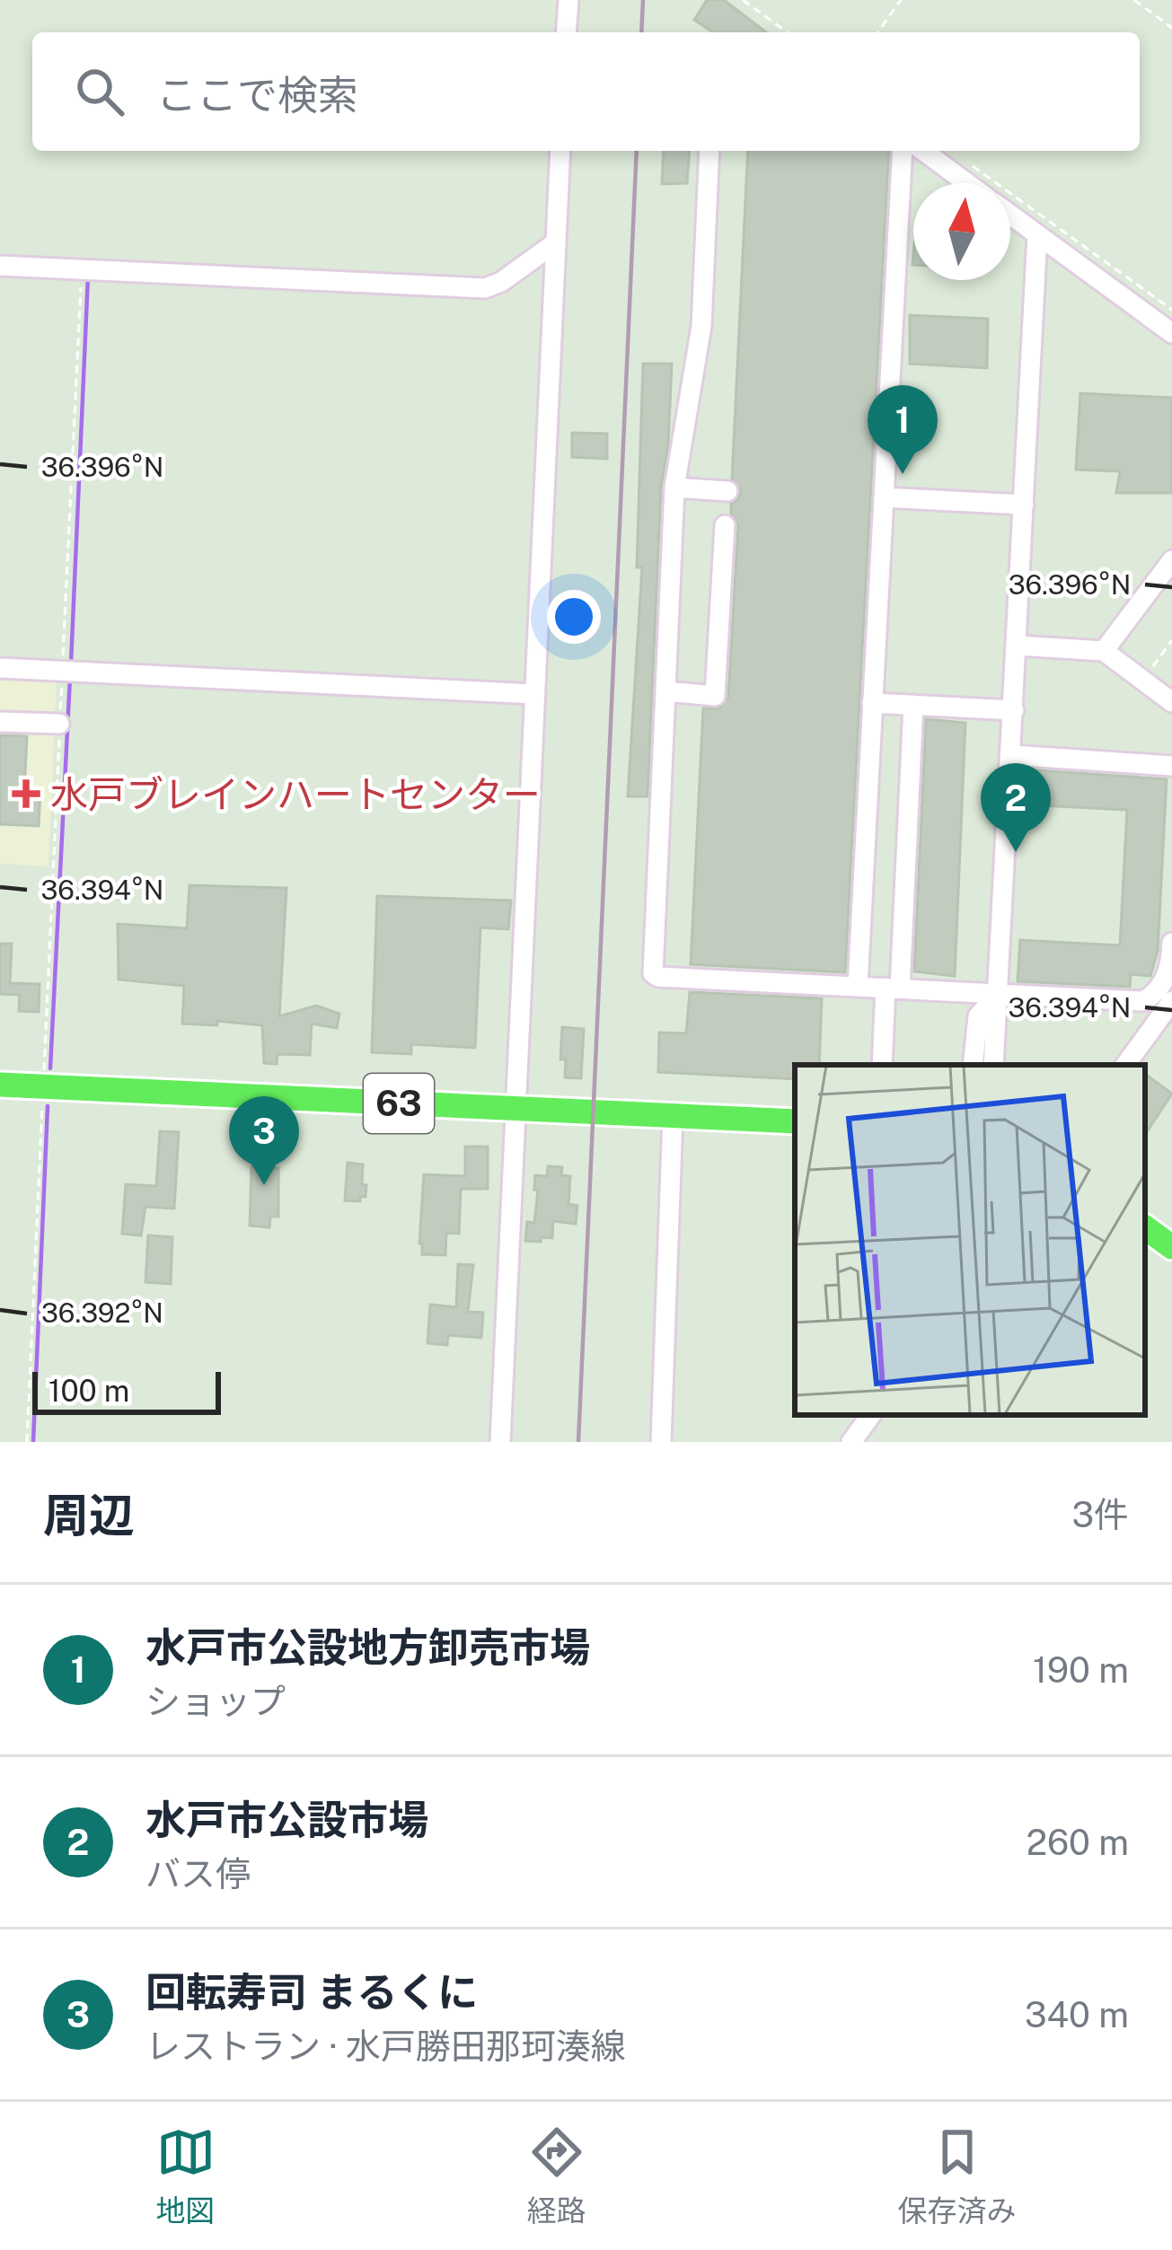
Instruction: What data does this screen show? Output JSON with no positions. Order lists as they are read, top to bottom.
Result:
{
  "streets": {
    "main road": ["63"]
  },
  "places": {
    "health": ["水戸ブレインハートセンター"]
  },
  "scale_bar": "100 m",
  "north": "top",
  "page": {
    "search": "ここで検索",
    "pins": ["1", "2", "3"],
    "scale": "100 m",
    "heading": ["周辺", "3件"],
    "list": [
      {
        "mark": "1",
        "name": "水戸市公設地方卸売市場",
        "note": "ショップ",
        "value": "190 m"
      },
      {
        "mark": "2",
        "name": "水戸市公設市場",
        "note": "バス停",
        "value": "260 m"
      },
      {
        "mark": "3",
        "name": "回転寿司 まるくに",
        "note": "レストラン · 水戸勝田那珂湊線",
        "value": "340 m"
      }
    ],
    "nav": ["地図", "経路", "保存済み"]
  },
  "coordinates": ["36.396°N", "36.394°N", "36.392°N"]
}
